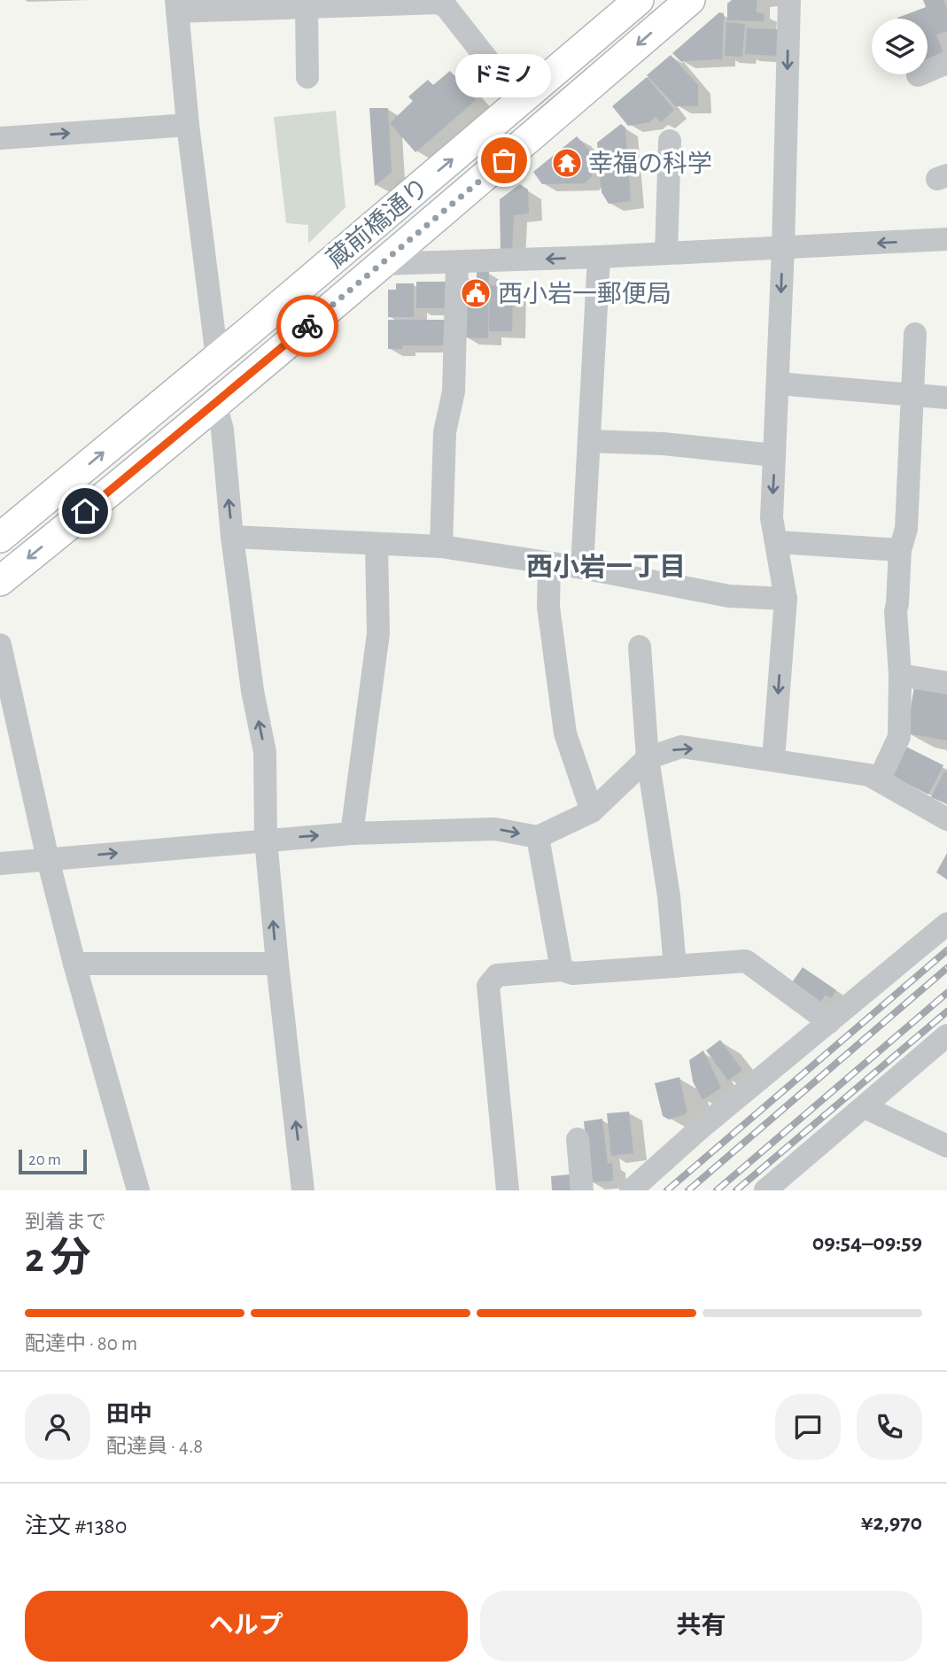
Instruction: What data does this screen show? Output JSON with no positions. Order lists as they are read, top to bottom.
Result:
{
  "streets": {
    "main road": ["蔵前橋通り"]
  },
  "districts": ["西小岩一丁目"],
  "places": {
    "other": ["ドミノ"],
    "temple": ["幸福の科学"],
    "public building": ["西小岩一郵便局"]
  },
  "scale_bar": "20 m",
  "page": {
    "bubble": "ドミノ",
    "scale": "20 m",
    "heading": ["2 分", "到着まで", "09:54–09:59"],
    "panel": [
      "田中",
      "配達員 · 4.8",
      "注文 #1380",
      "¥2,970"
    ],
    "bar": "配達中 · 80 m",
    "buttons": ["ヘルプ", "共有"]
  }
}
